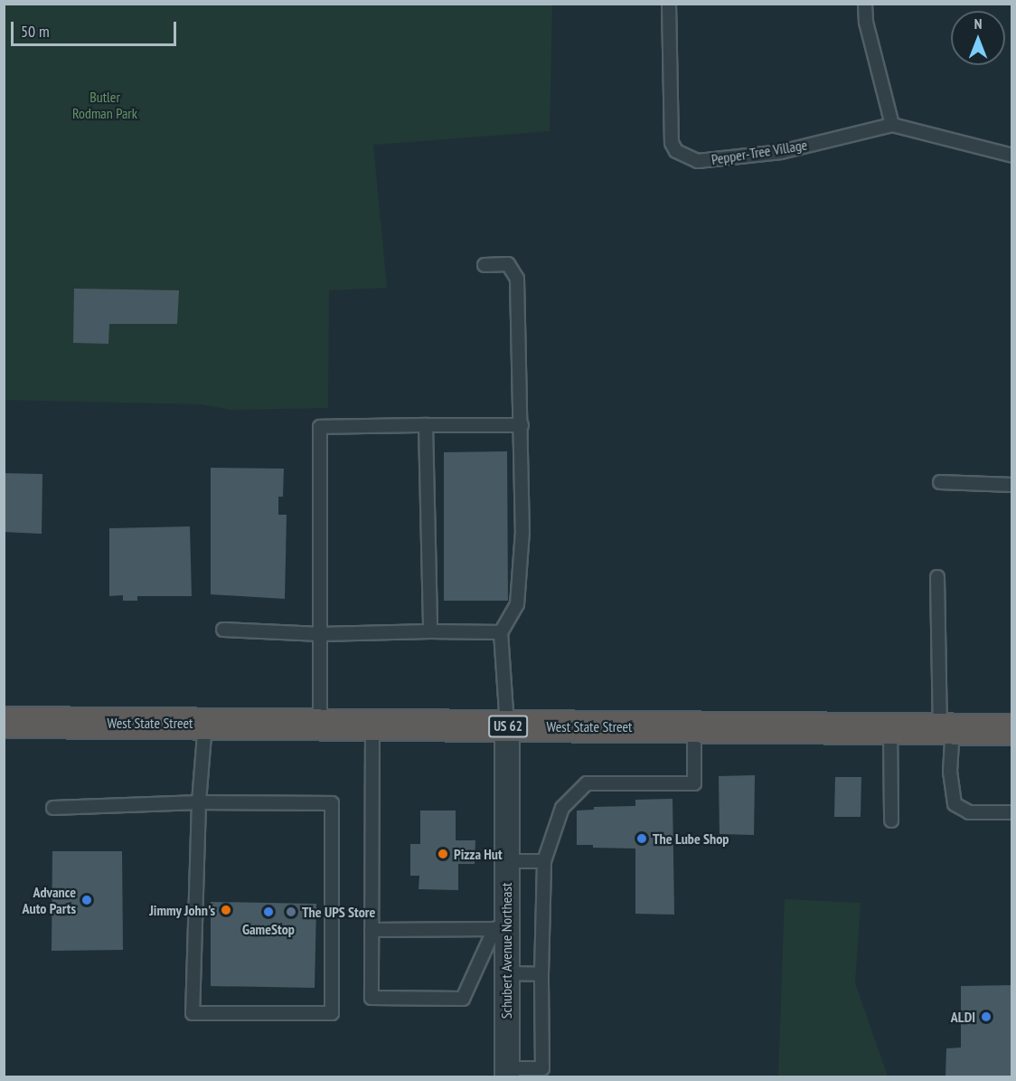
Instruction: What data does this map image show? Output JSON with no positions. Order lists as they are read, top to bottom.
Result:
{
  "streets": {
    "highway": ["West State Street", "US 62"],
    "street": ["Schubert Avenue Northeast"],
    "lane": ["Pepper-Tree Village"]
  },
  "crossings": [
    ["West State Street", "Schubert Avenue Northeast"]
  ],
  "parks": ["Butler Rodman Park"],
  "places": [
    "The Lube Shop",
    "Pizza Hut",
    "Advance Auto Parts",
    "Jimmy John's",
    "GameStop",
    "The UPS Store",
    "ALDI"
  ],
  "scale_bar": "50 m",
  "north": "top"
}
